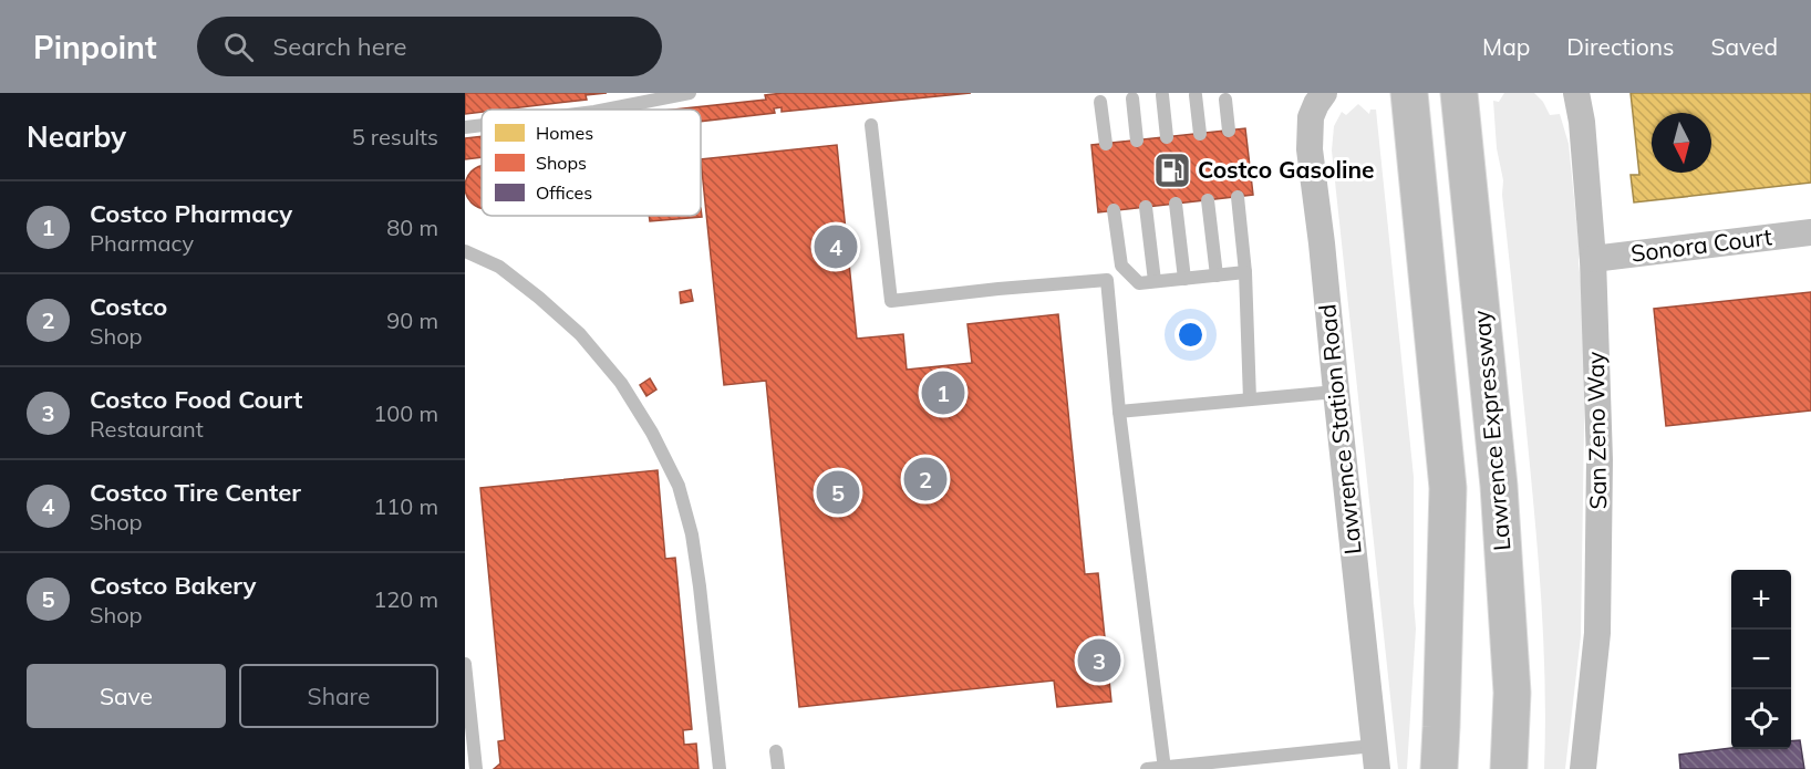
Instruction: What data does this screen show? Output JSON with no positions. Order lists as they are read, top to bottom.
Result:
{
  "streets": {
    "highway": ["Lawrence Expressway"],
    "street": ["Sonora Court", "Lawrence Station Road", "San Zeno Way"]
  },
  "crossings": [
    ["Sonora Court", "San Zeno Way"]
  ],
  "places": {
    "fuel station": ["Costco Gasoline"]
  },
  "legend": ["Homes", "Shops", "Offices"],
  "north": "bottom",
  "page": {
    "header": "Pinpoint",
    "search": "Search here",
    "nav": ["Map", "Directions", "Saved"],
    "heading": ["Nearby", "5 results"],
    "list": [
      {
        "mark": "1",
        "name": "Costco Pharmacy",
        "note": "Pharmacy",
        "value": "80 m"
      },
      {
        "mark": "2",
        "name": "Costco",
        "note": "Shop",
        "value": "90 m"
      },
      {
        "mark": "3",
        "name": "Costco Food Court",
        "note": "Restaurant",
        "value": "100 m"
      },
      {
        "mark": "4",
        "name": "Costco Tire Center",
        "note": "Shop",
        "value": "110 m"
      },
      {
        "mark": "5",
        "name": "Costco Bakery",
        "note": "Shop",
        "value": "120 m"
      }
    ],
    "pins": [
      "4",
      "1",
      "2",
      "5",
      "3"
    ],
    "map_buttons": ["+", "−"],
    "buttons": ["Save", "Share"]
  }
}
